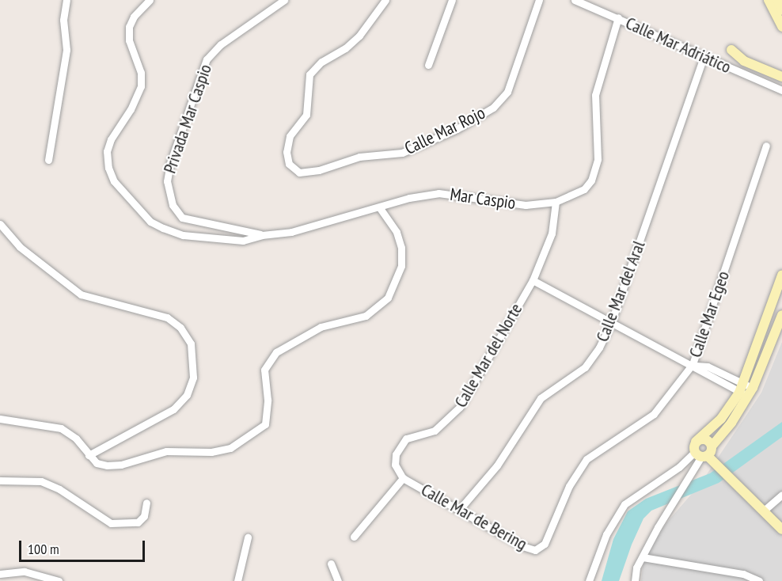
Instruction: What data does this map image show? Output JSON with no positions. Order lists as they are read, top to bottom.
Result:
{
  "streets": {
    "street": [
      "Calle Mar Adriático",
      "Privada Mar Caspio",
      "Calle Mar Rojo",
      "Mar Caspio",
      "Calle Mar del Aral",
      "Calle Mar Egeo",
      "Calle Mar del Norte",
      "Calle Mar de Bering"
    ]
  },
  "crossings": [
    ["Calle Mar Adriático", "Mar Caspio"],
    ["Calle Mar Adriático", "Calle Mar del Aral"],
    ["Privada Mar Caspio", "Mar Caspio"],
    ["Mar Caspio", "Calle Mar del Norte"],
    ["Calle Mar del Aral", "Calle Mar de Bering"],
    ["Calle Mar Egeo", "Calle Mar de Bering"],
    ["Calle Mar del Norte", "Calle Mar de Bering"]
  ],
  "scale_bar": "100 m"
}
